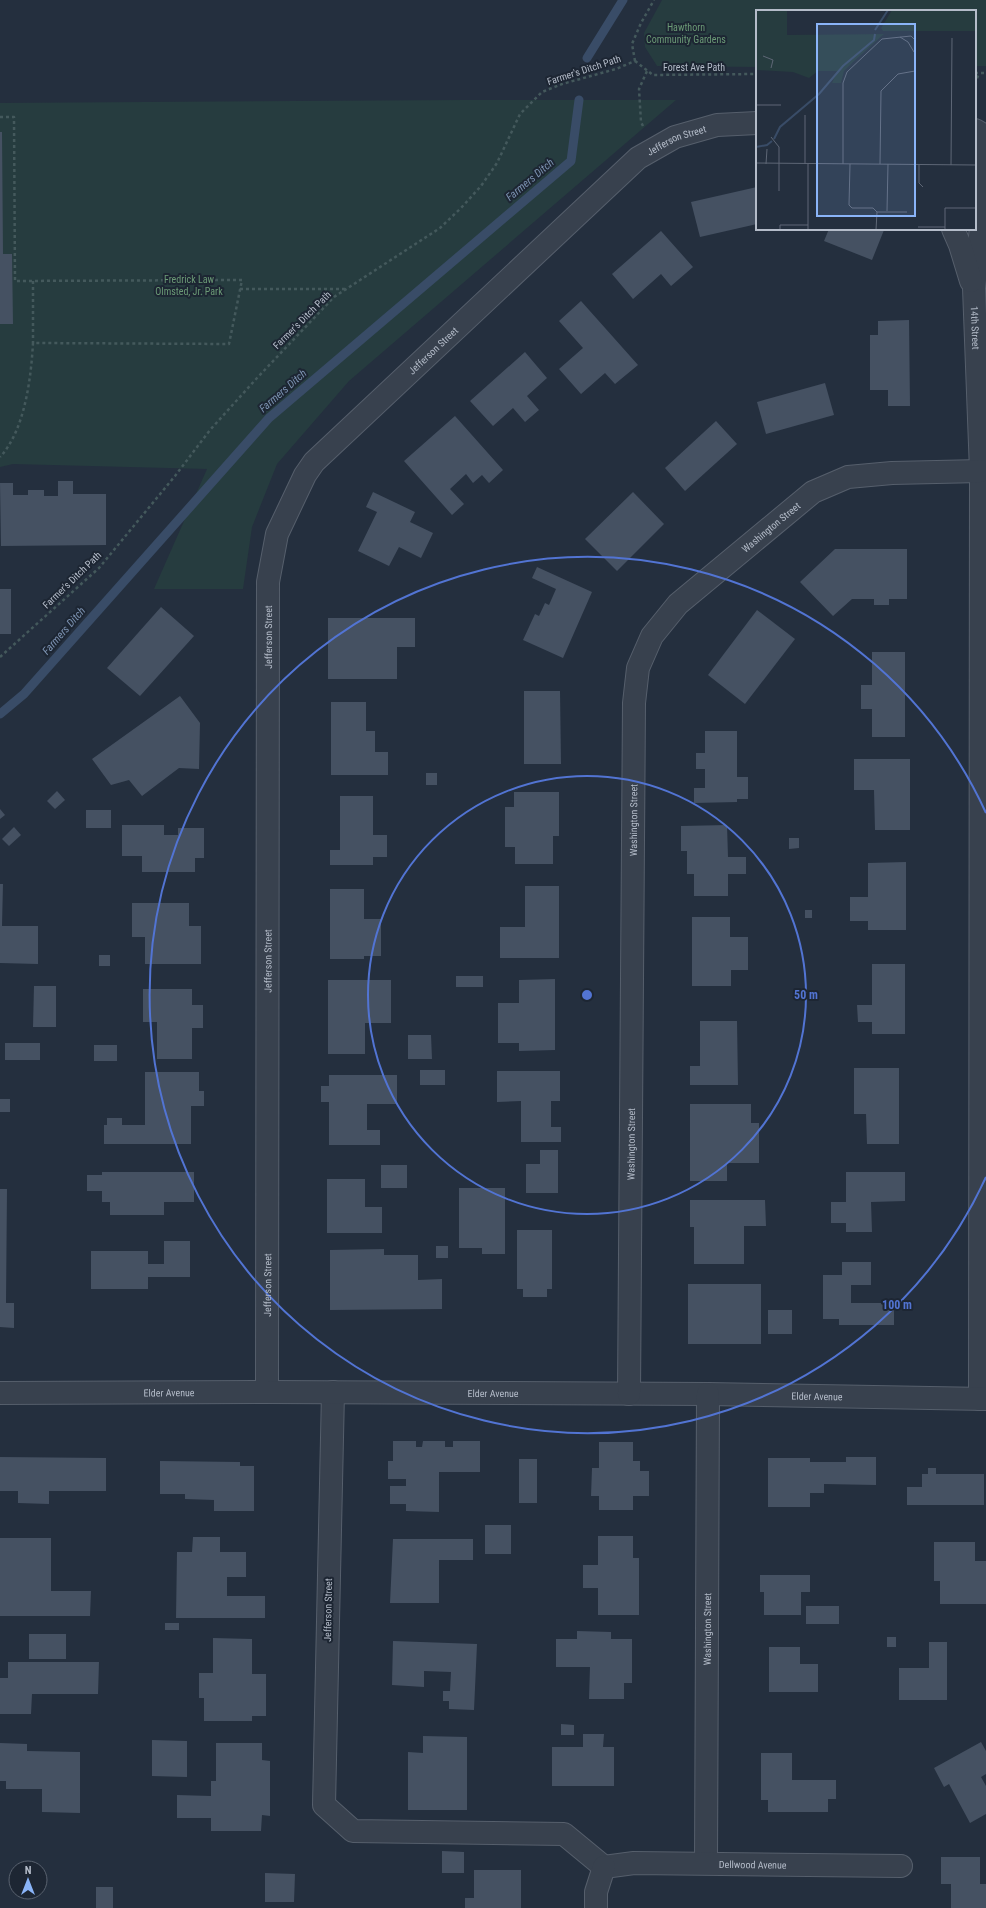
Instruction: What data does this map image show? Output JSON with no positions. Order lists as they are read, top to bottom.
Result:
{
  "streets": {
    "street": [
      "Jefferson Street",
      "14th Street",
      "Washington Street",
      "Elder Avenue",
      "Dellwood Avenue"
    ],
    "path": ["Forest Ave Path", "Farmer's Ditch Path"]
  },
  "crossings": [
    ["Forest Ave Path", "Farmer's Ditch Path"],
    ["Jefferson Street", "Elder Avenue"],
    ["Jefferson Street", "Dellwood Avenue"],
    ["14th Street", "Washington Street"],
    ["14th Street", "Elder Avenue"],
    ["Washington Street", "Elder Avenue"],
    ["Washington Street", "Dellwood Avenue"]
  ],
  "water": ["Farmers Ditch"],
  "parks": ["Hawthorn Community Gardens", "Fredrick Law Olmsted, Jr. Park"],
  "north": "top",
  "rings": ["50 m", "100 m"]
}
